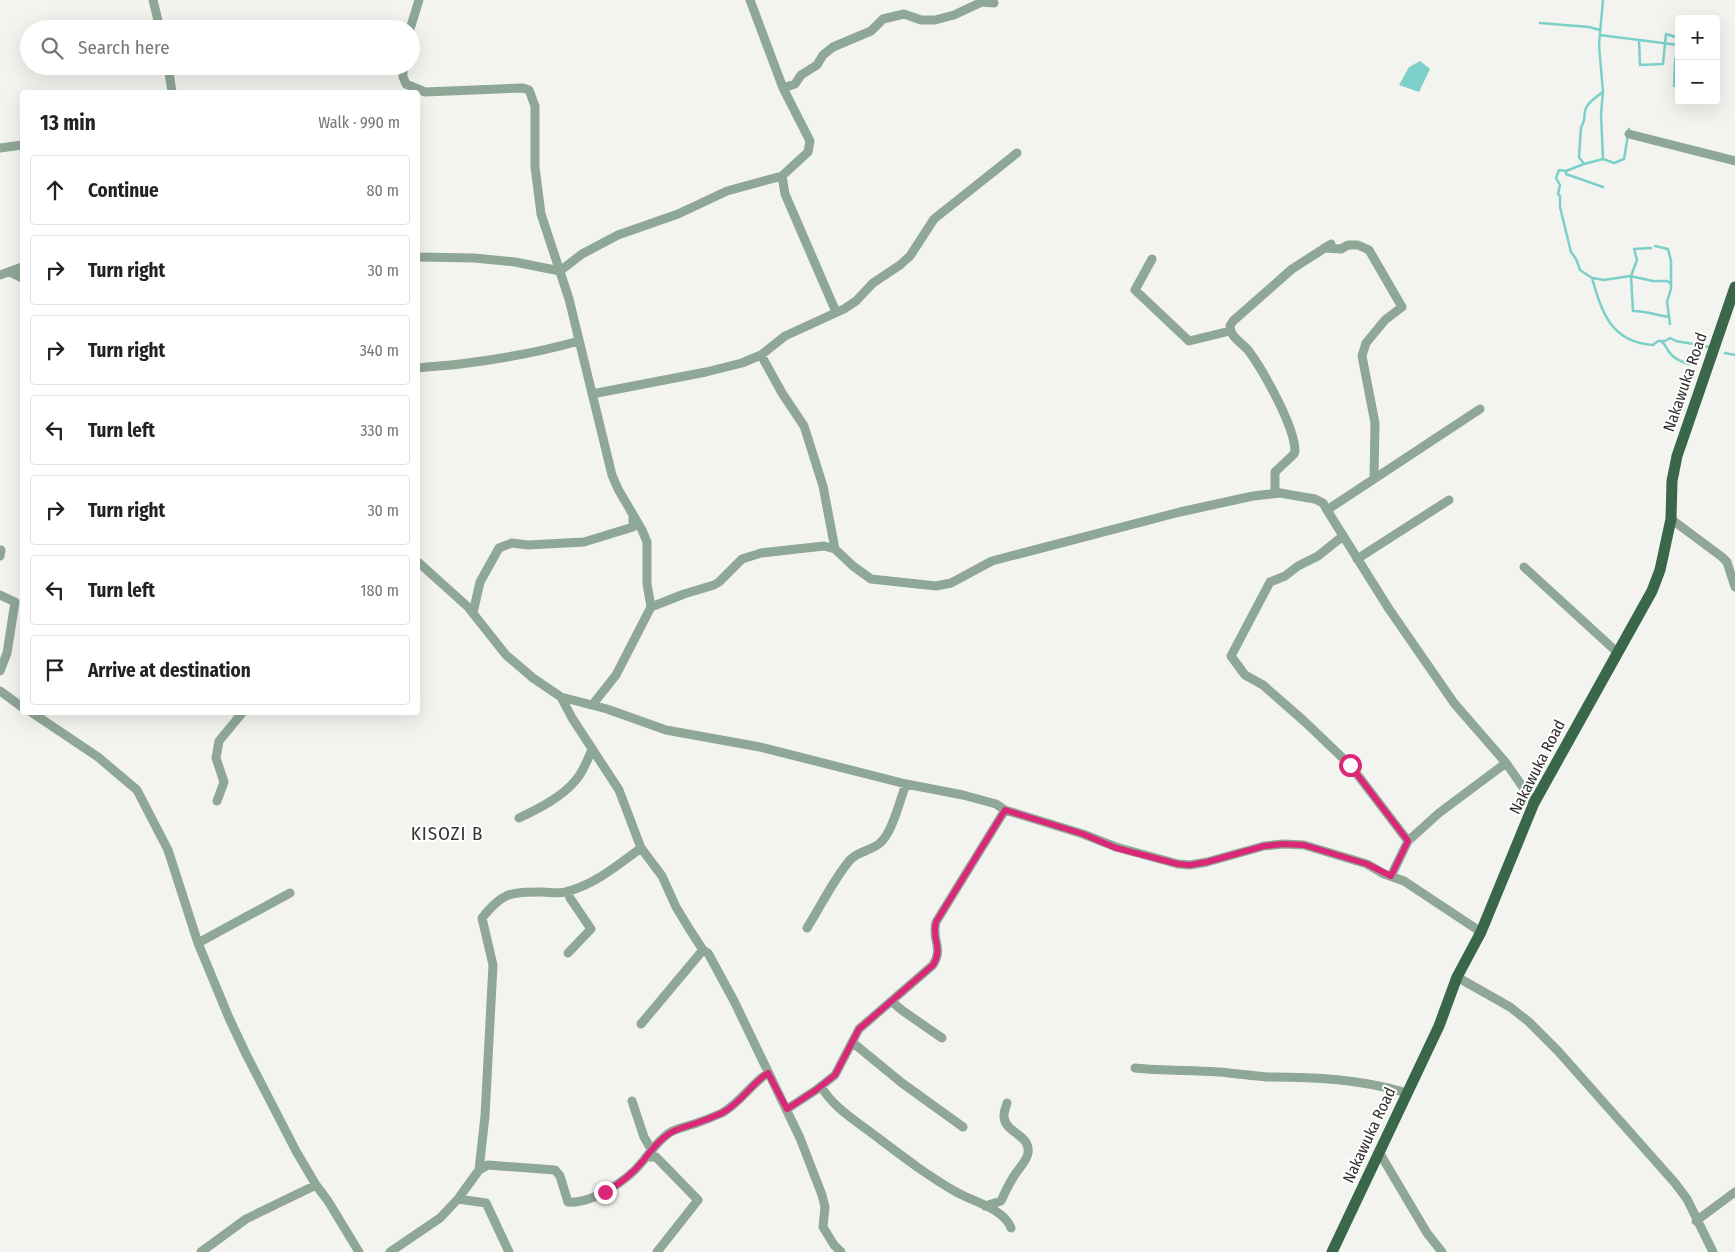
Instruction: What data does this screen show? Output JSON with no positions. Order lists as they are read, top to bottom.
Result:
{
  "streets": {
    "main road": ["Nakawuka Road"]
  },
  "districts": ["KISOZI B"],
  "page": {
    "map_buttons": ["+", "−"],
    "search": "Search here",
    "heading": ["13 min", "Walk · 990 m"],
    "list": [
      ["Continue", "80 m"],
      ["Turn right", "30 m"],
      ["Turn right", "340 m"],
      ["Turn left", "330 m"],
      ["Turn right", "30 m"],
      ["Turn left", "180 m"],
      "Arrive at destination"
    ]
  }
}
